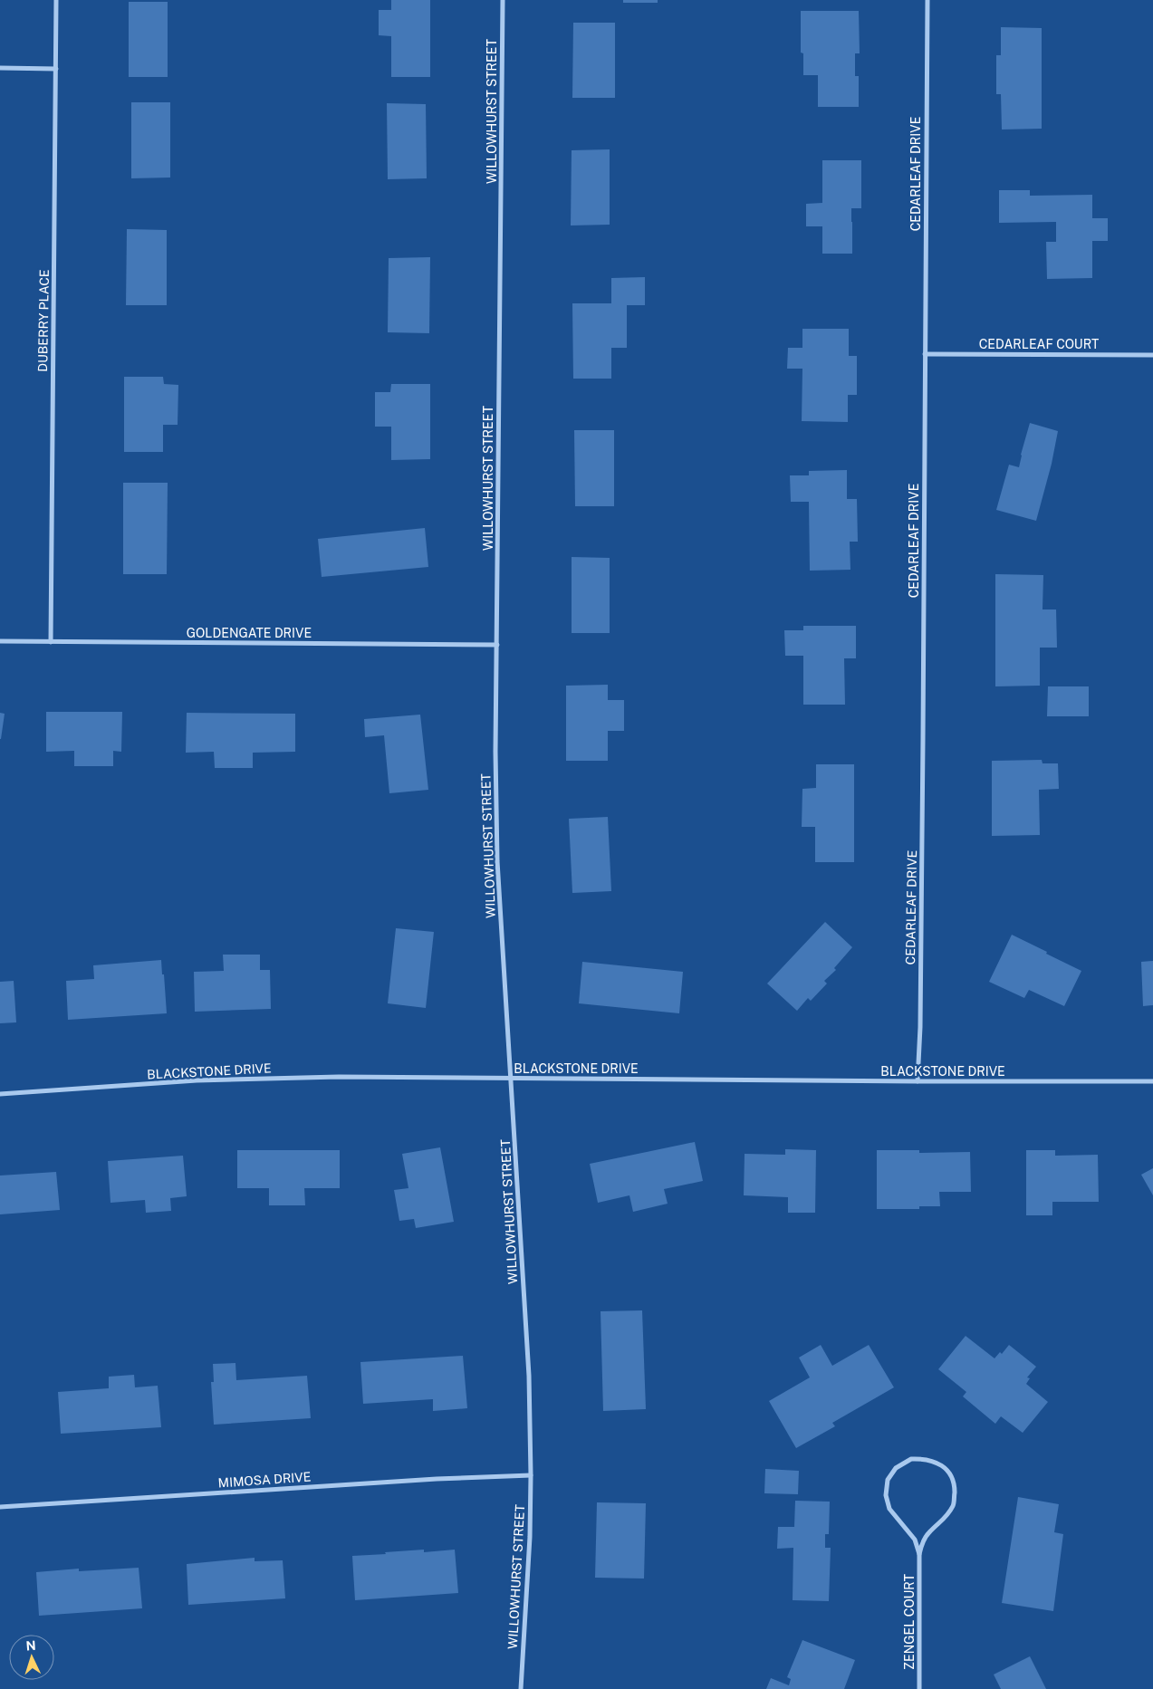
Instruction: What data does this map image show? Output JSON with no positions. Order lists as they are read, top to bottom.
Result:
{
  "streets": {
    "street": [
      "WILLOWHURST STREET",
      "CEDARLEAF DRIVE",
      "DUBERRY PLACE",
      "CEDARLEAF COURT",
      "GOLDENGATE DRIVE",
      "BLACKSTONE DRIVE",
      "MIMOSA DRIVE",
      "ZENGEL COURT"
    ]
  },
  "crossings": [
    ["WILLOWHURST STREET", "GOLDENGATE DRIVE"],
    ["WILLOWHURST STREET", "BLACKSTONE DRIVE"],
    ["WILLOWHURST STREET", "MIMOSA DRIVE"],
    ["CEDARLEAF DRIVE", "CEDARLEAF COURT"],
    ["CEDARLEAF DRIVE", "BLACKSTONE DRIVE"],
    ["DUBERRY PLACE", "GOLDENGATE DRIVE"]
  ],
  "north": "top"
}
